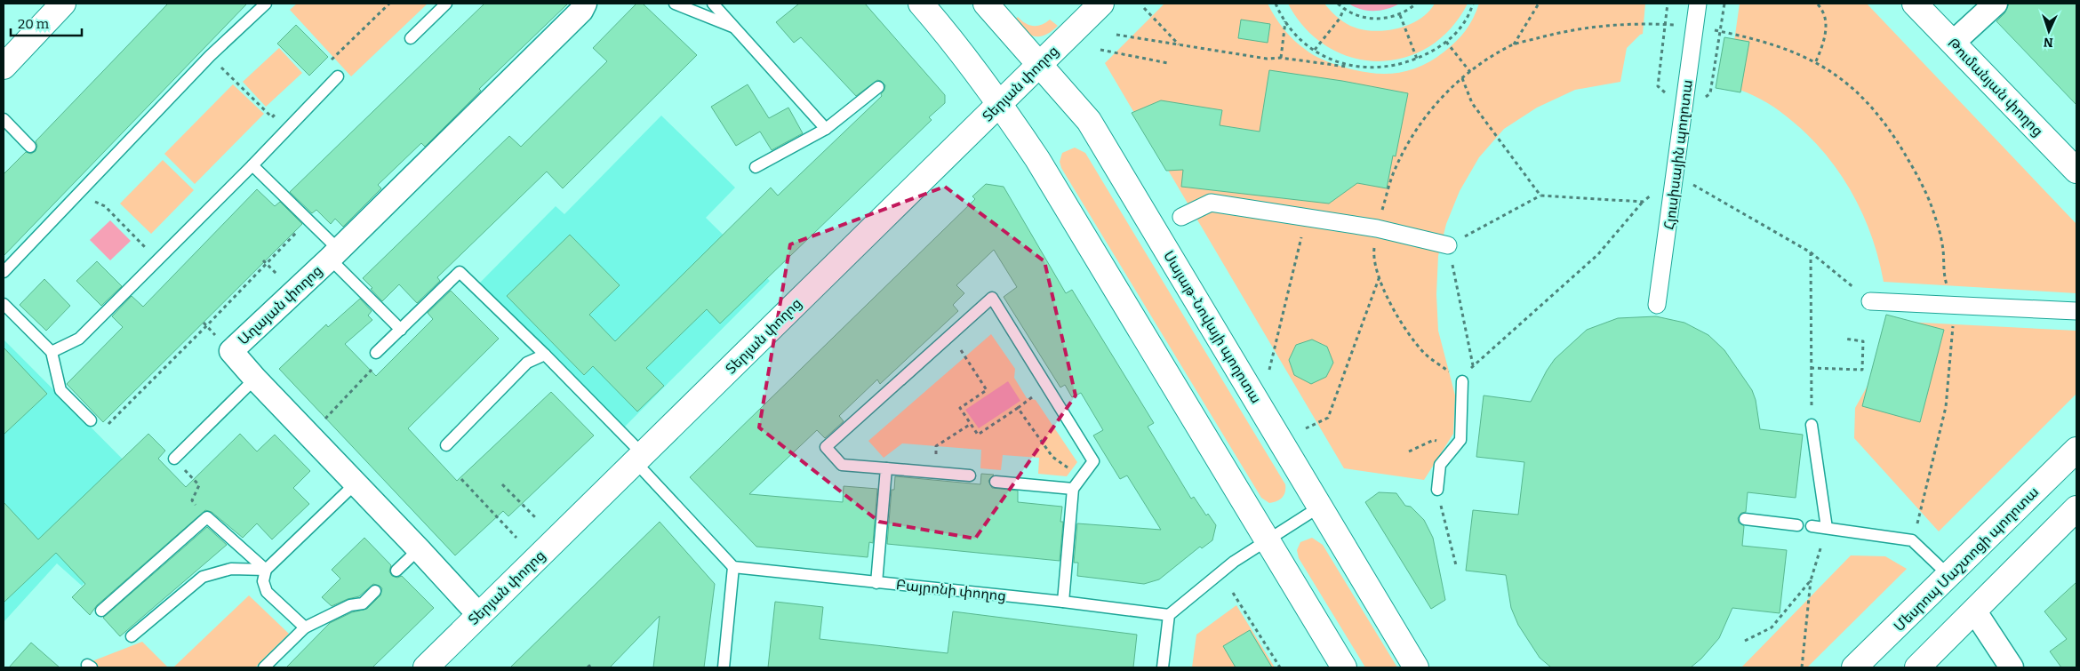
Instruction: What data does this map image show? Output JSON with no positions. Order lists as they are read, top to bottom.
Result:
{
  "streets": {
    "main road": [
      "Տերյան փողոց",
      "Թումանյան փողոց",
      "Սայաթ-Նովայի պողոտա",
      "Մեսրոպ Մաշտոցի պողոտա"
    ],
    "street": ["Հյուսիսային պողոտա", "Աղայան փողոց"],
    "lane": ["Բայրոնի փողոց"]
  },
  "crossings": [
    ["Տերյան փողոց", "Աղայան փողոց"],
    ["Տերյան փողոց", "Սայաթ-Նովայի պողոտա"]
  ],
  "scale_bar": "20 m",
  "north": "bottom"
}
